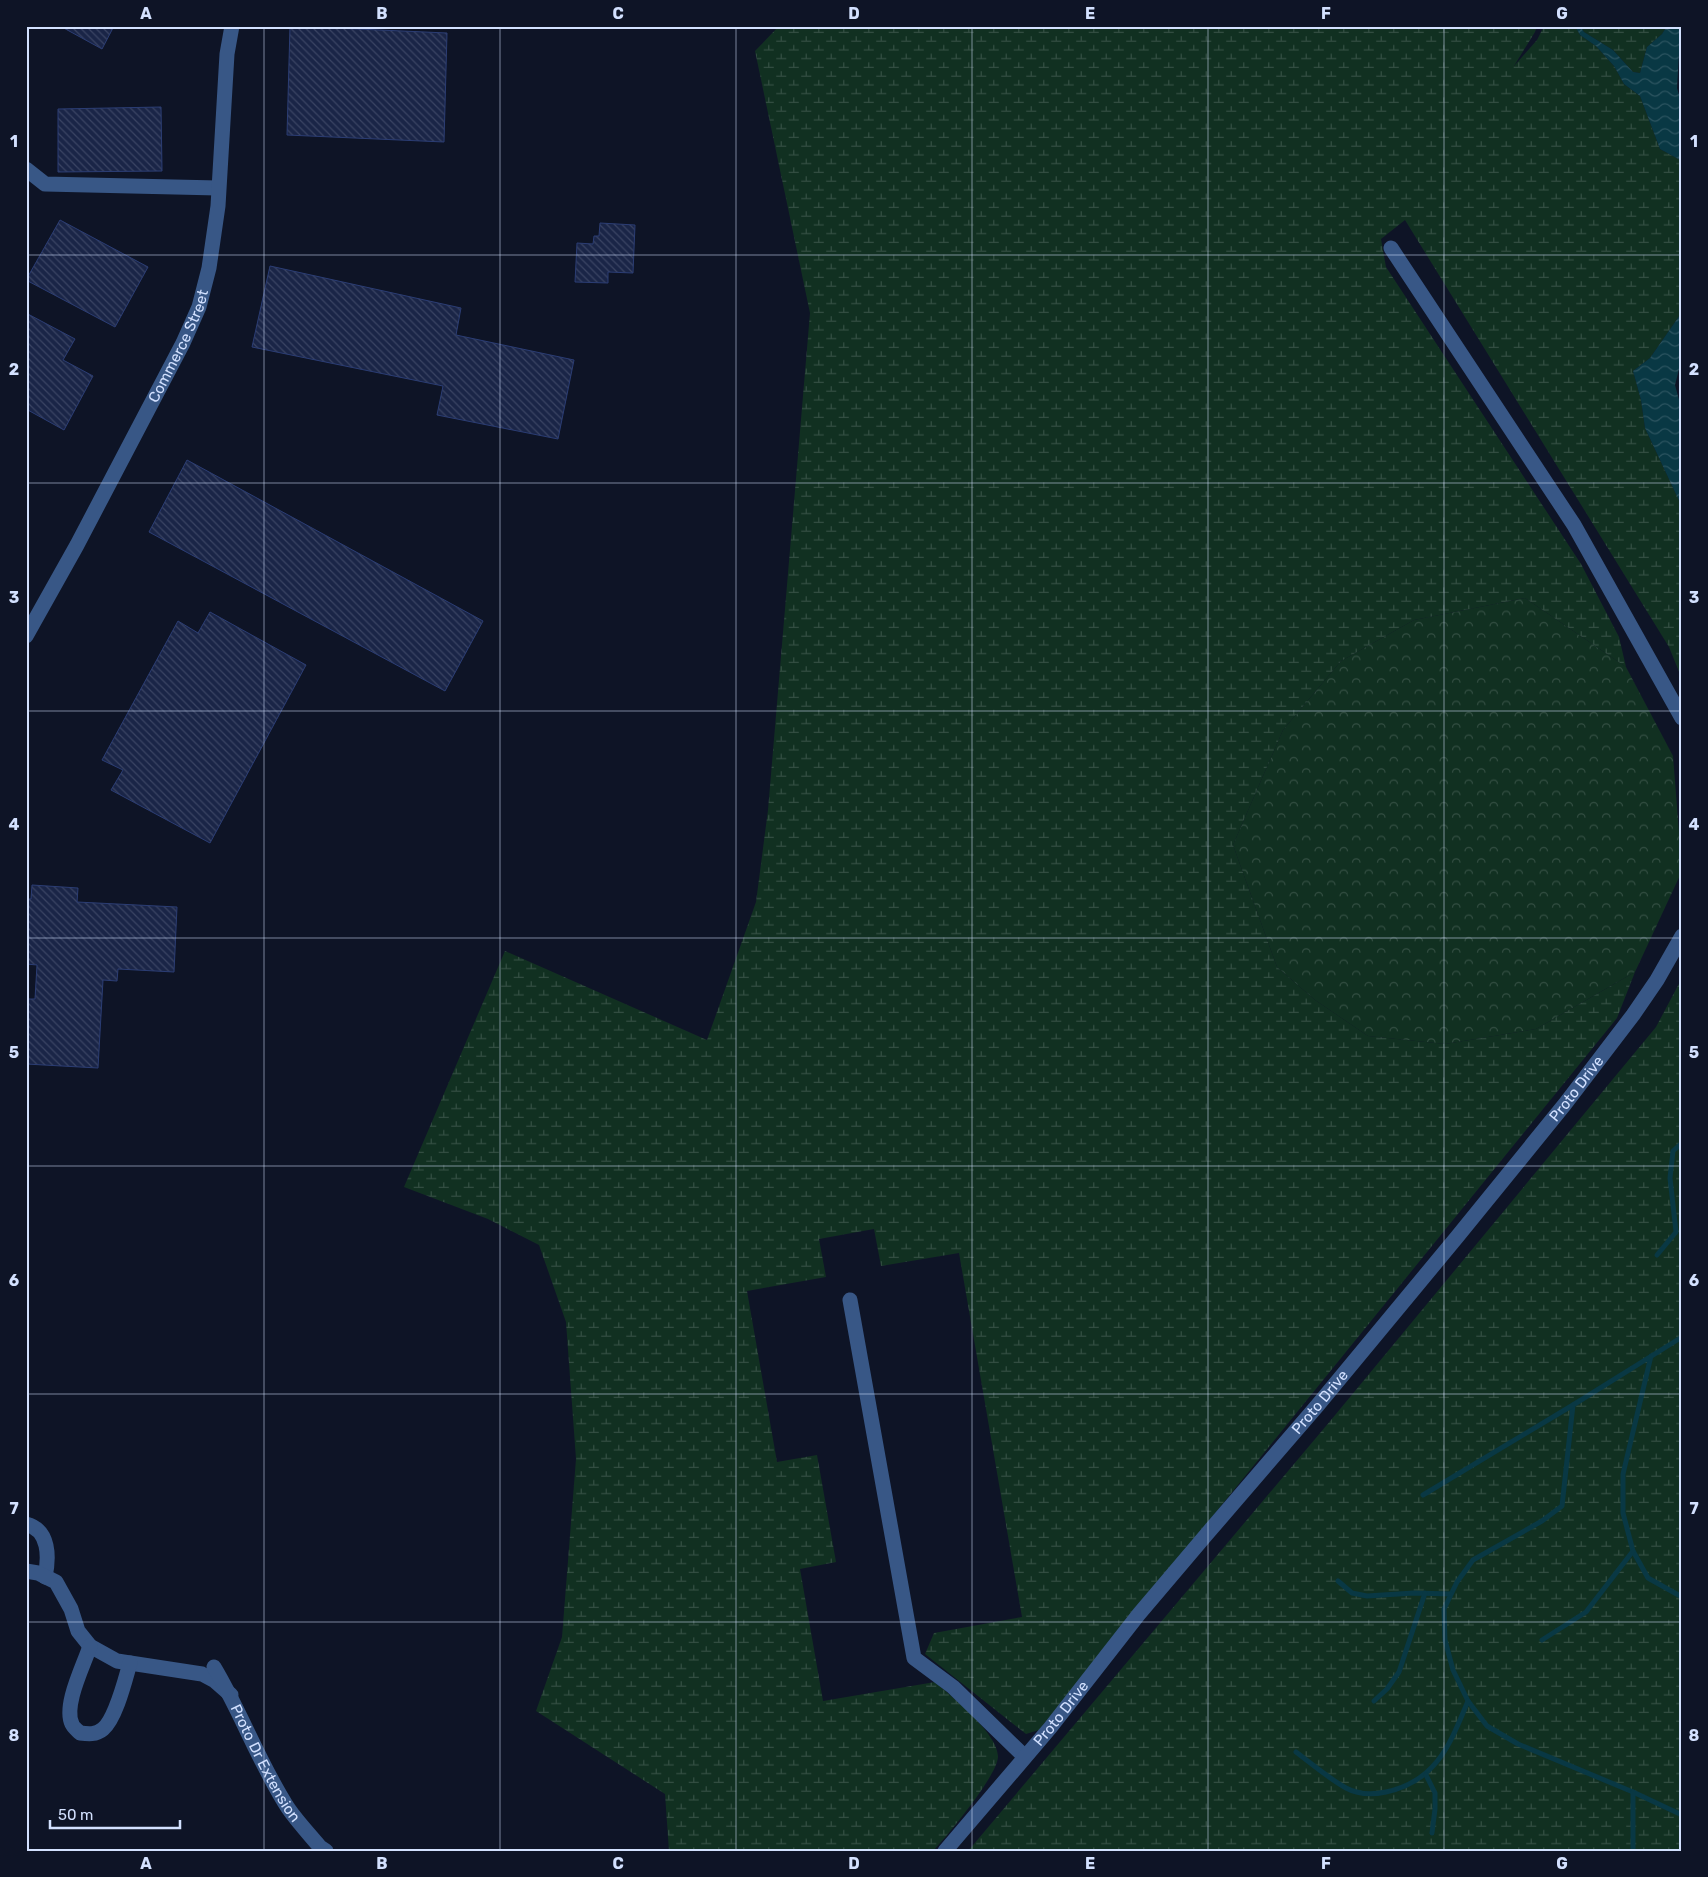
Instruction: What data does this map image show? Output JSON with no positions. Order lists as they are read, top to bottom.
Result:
{
  "streets": {
    "street": ["Commerce Street", "Proto Drive", "Proto Dr Extension"]
  },
  "scale_bar": "50 m",
  "grid": {
    "columns": [
      "A",
      "B",
      "C",
      "D",
      "E",
      "F",
      "G"
    ],
    "rows": [
      "1",
      "2",
      "3",
      "4",
      "5",
      "6",
      "7",
      "8"
    ]
  }
}
